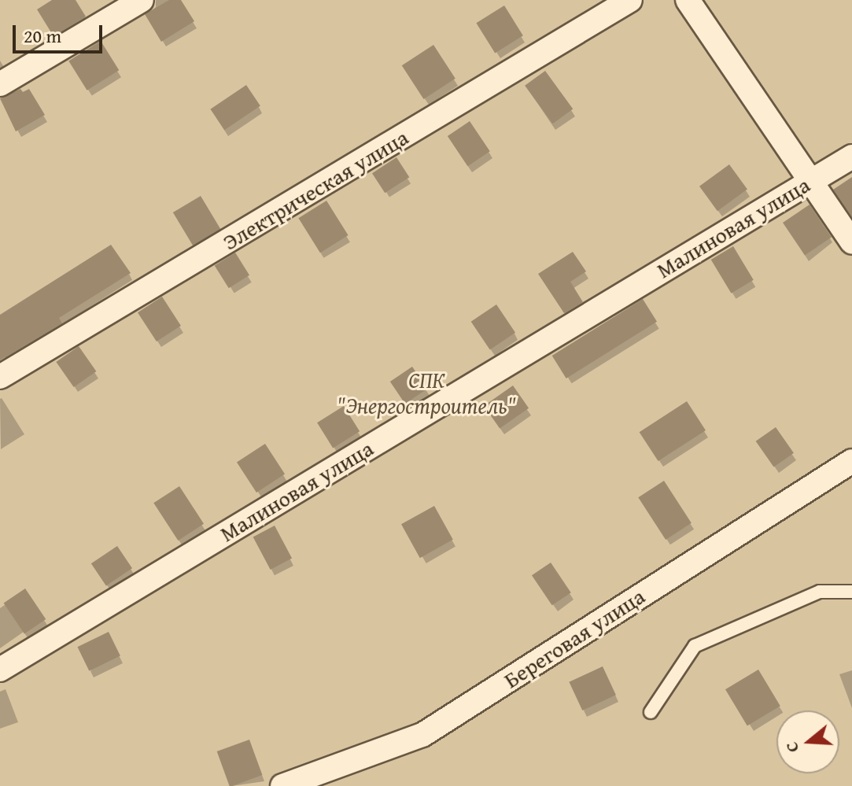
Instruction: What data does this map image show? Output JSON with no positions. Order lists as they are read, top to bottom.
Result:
{
  "streets": {
    "street": ["Электрическая улица", "Малиновая улица", "Береговая улица"]
  },
  "parks": ["СПК \"Энергостроитель\""],
  "scale_bar": "20 m",
  "north": "left"
}
